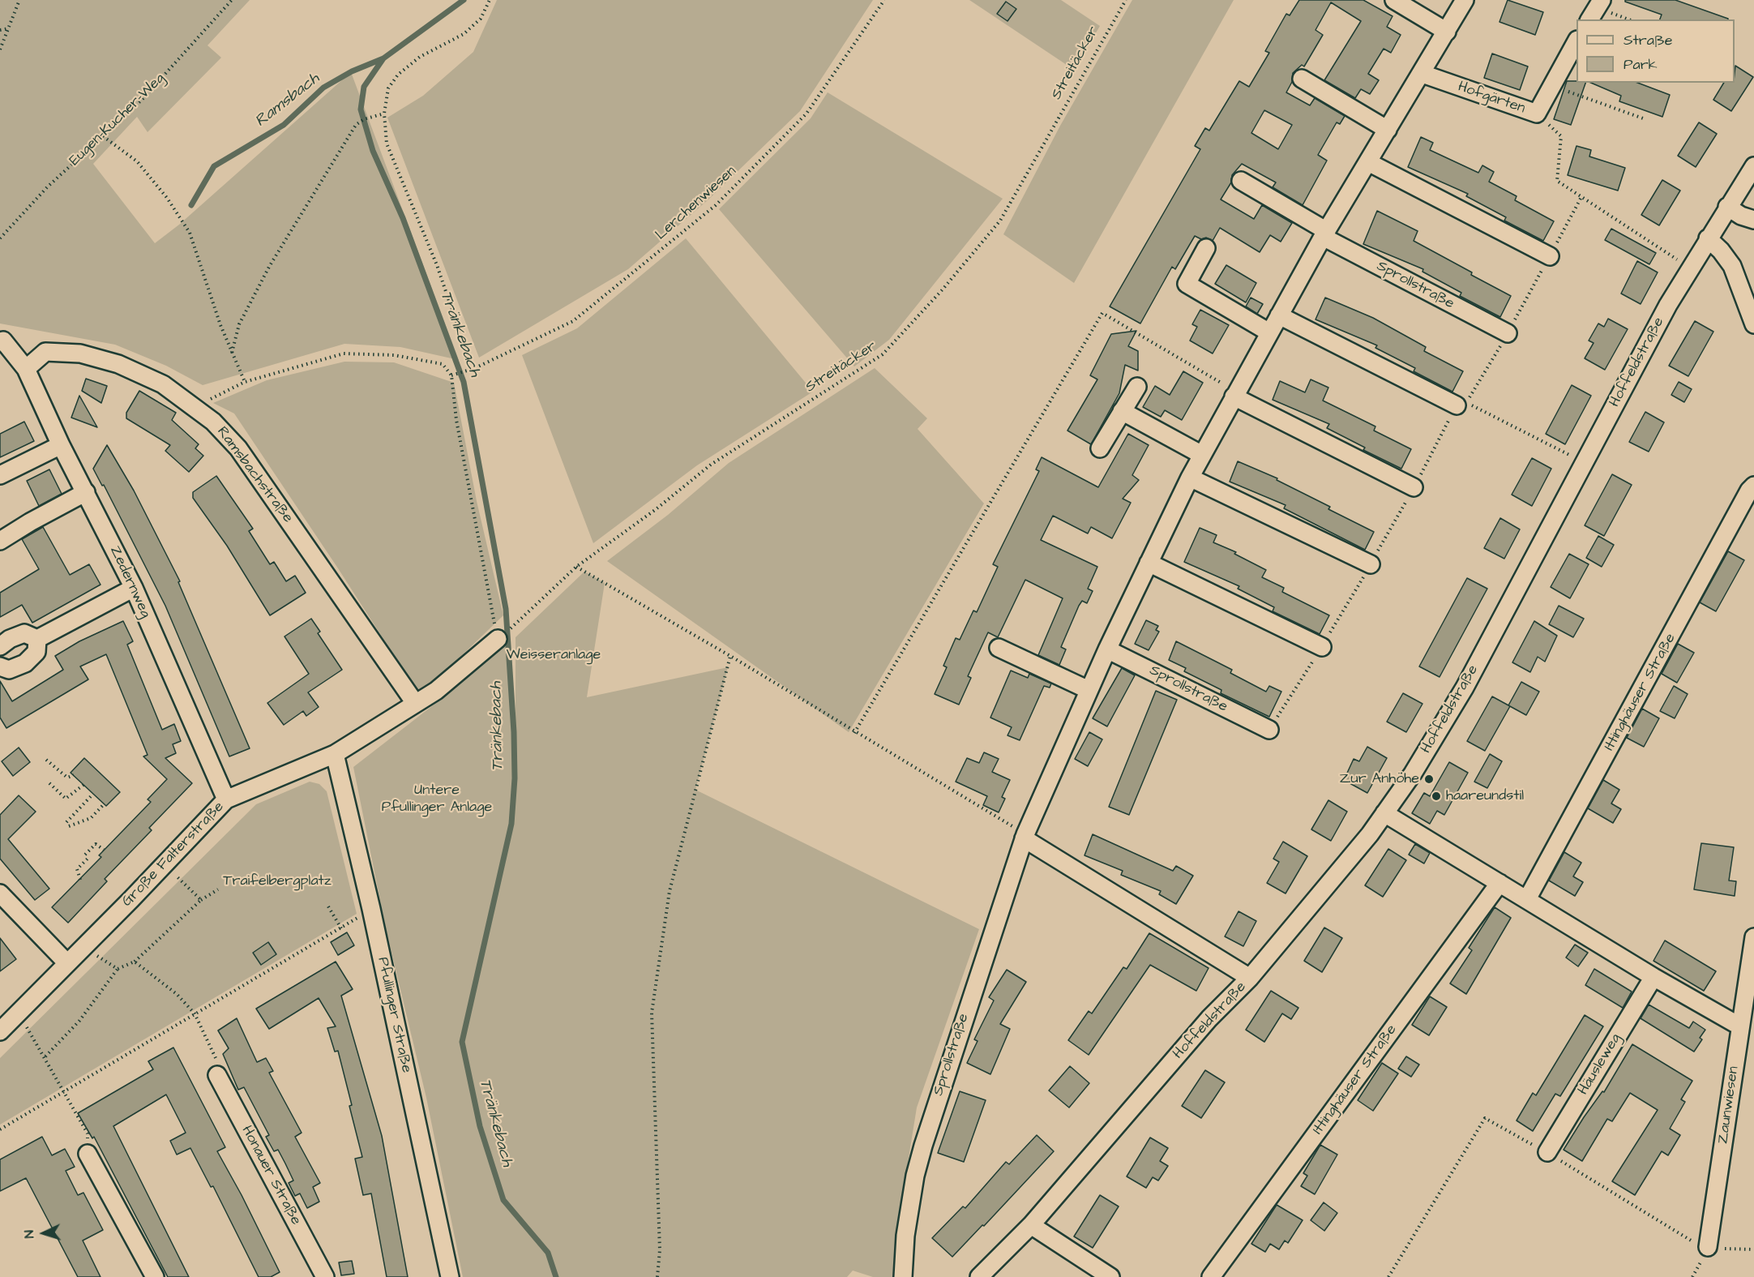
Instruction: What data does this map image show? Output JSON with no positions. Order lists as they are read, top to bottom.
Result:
{
  "streets": {
    "street": [
      "Hofgärten",
      "Sprollstraße",
      "Hoffeldstraße",
      "Ramsbachstraße",
      "Zedernweg",
      "Ittinghäuser Straße",
      "Große Falterstraße",
      "Pfullinger Straße",
      "Häusleweg",
      "Zaunwiesen",
      "Honauer Straße"
    ],
    "path": ["Streitäcker", "Eugen-Kucher-Weg", "Lerchenwiesen"]
  },
  "crossings": [
    ["Hofgärten", "Sprollstraße"],
    ["Ramsbachstraße", "Zedernweg"],
    ["Ramsbachstraße", "Große Falterstraße"],
    ["Zedernweg", "Große Falterstraße"],
    ["Große Falterstraße", "Pfullinger Straße"]
  ],
  "water": ["Ramsbach", "Tränkebach"],
  "parks": ["Weisseranlage", "Untere Pfullinger Anlage", "Traifelbergplatz"],
  "places": ["Zur Anhöhe", "haareundstil"],
  "legend": ["Straße", "Park"],
  "north": "left"
}
